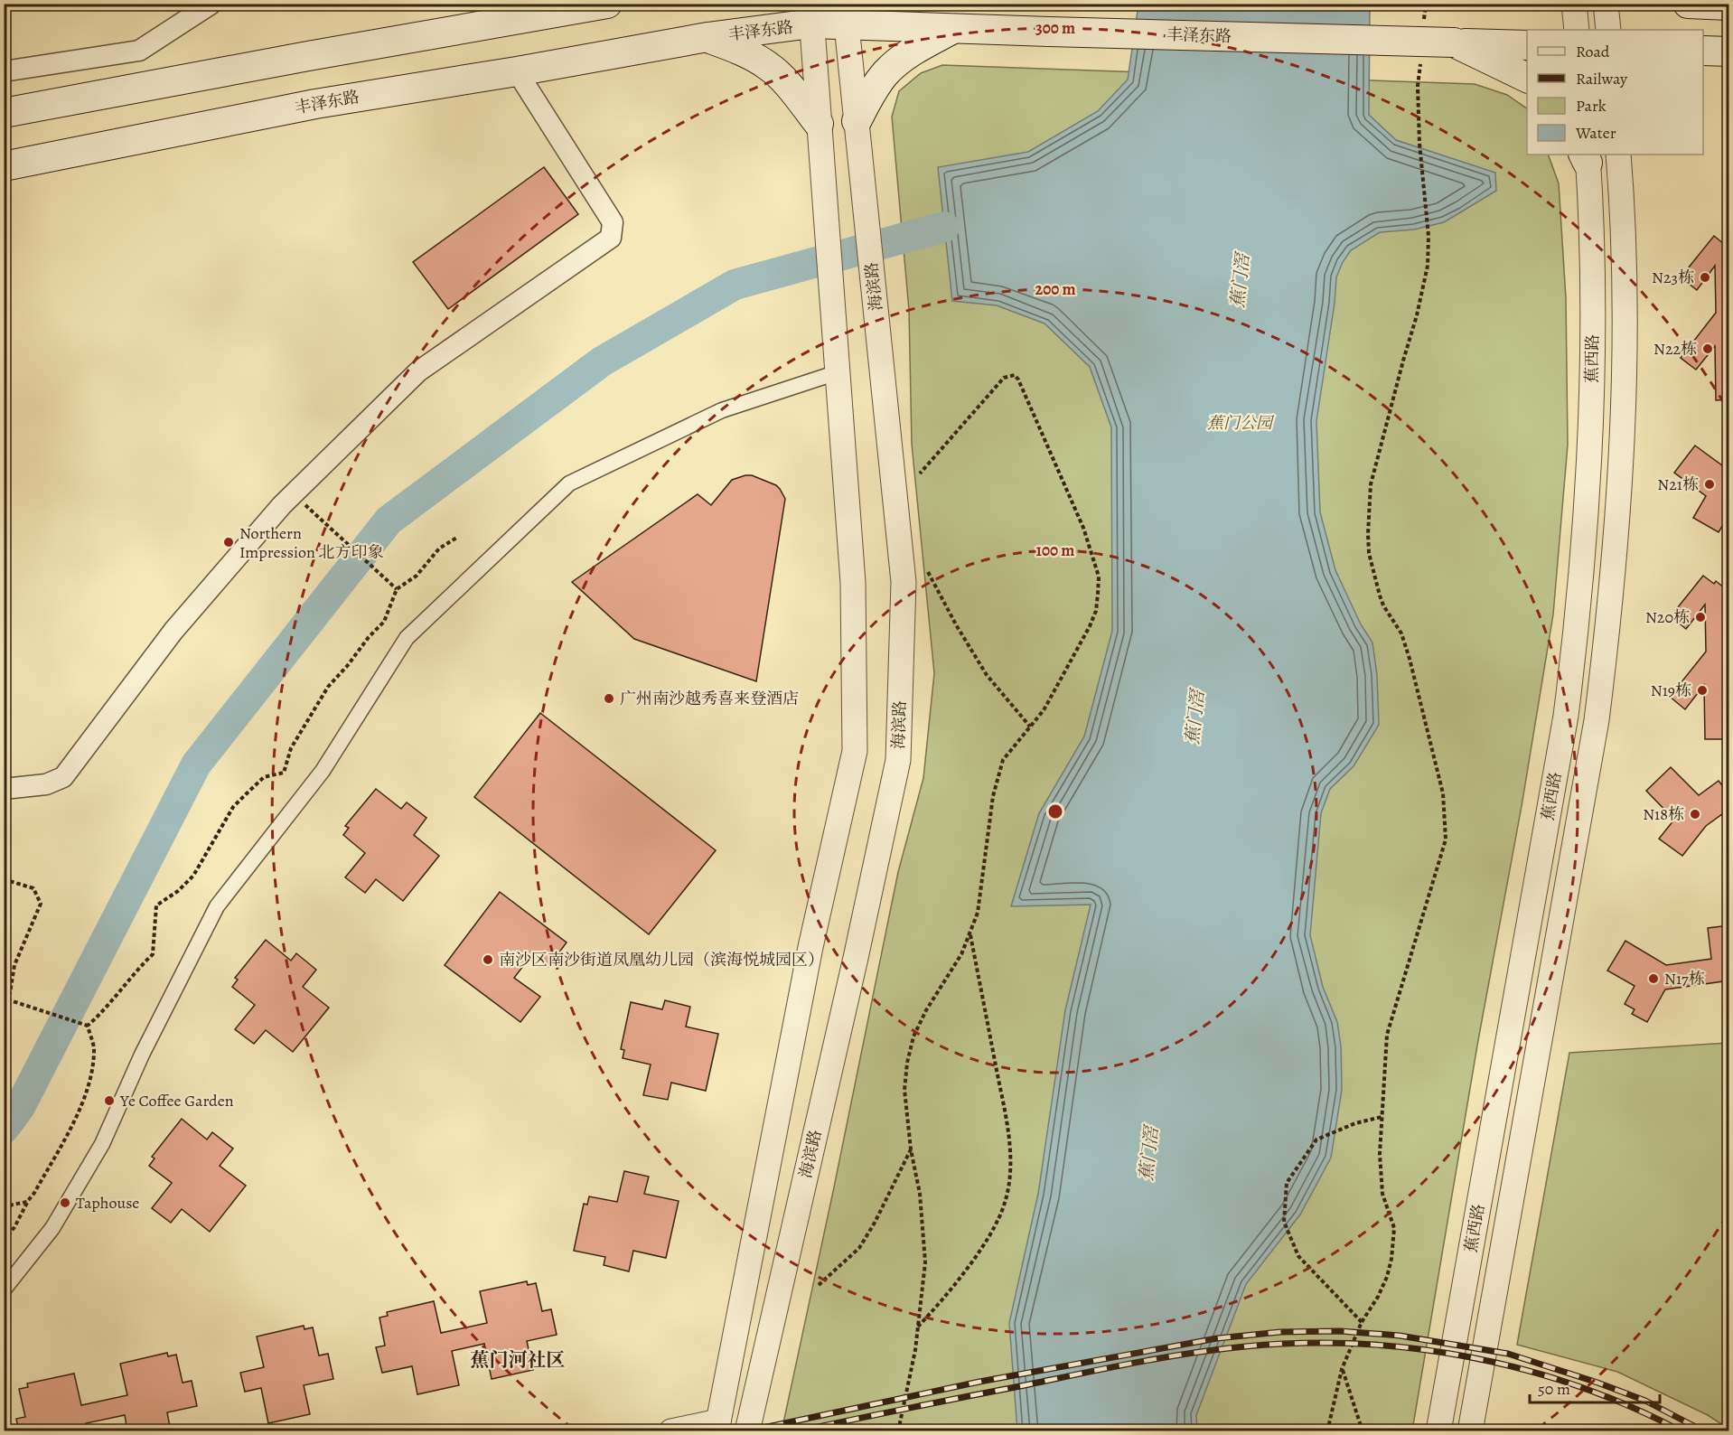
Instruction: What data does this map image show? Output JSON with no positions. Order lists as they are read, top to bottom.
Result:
{
  "streets": {
    "main road": ["丰泽东路"],
    "street": ["海滨路", "蕉西路"]
  },
  "crossings": [
    ["丰泽东路", "海滨路"]
  ],
  "districts": ["蕉门河社区"],
  "water": ["蕉门滘"],
  "parks": ["蕉门公园"],
  "places": [
    "N23栋",
    "N22栋",
    "N21栋",
    "Northern Impression 北方印象",
    "N20栋",
    "N19栋",
    "广州南沙越秀喜来登酒店",
    "N18栋",
    "南沙区南沙街道凤凰幼儿园（滨海悦城园区）",
    "N17栋",
    "Ye Coffee Garden",
    "Taphouse"
  ],
  "legend": [
    "Road",
    "Railway",
    "Park",
    "Water"
  ],
  "scale_bar": "50 m",
  "rings": ["300 m", "200 m", "100 m"]
}
